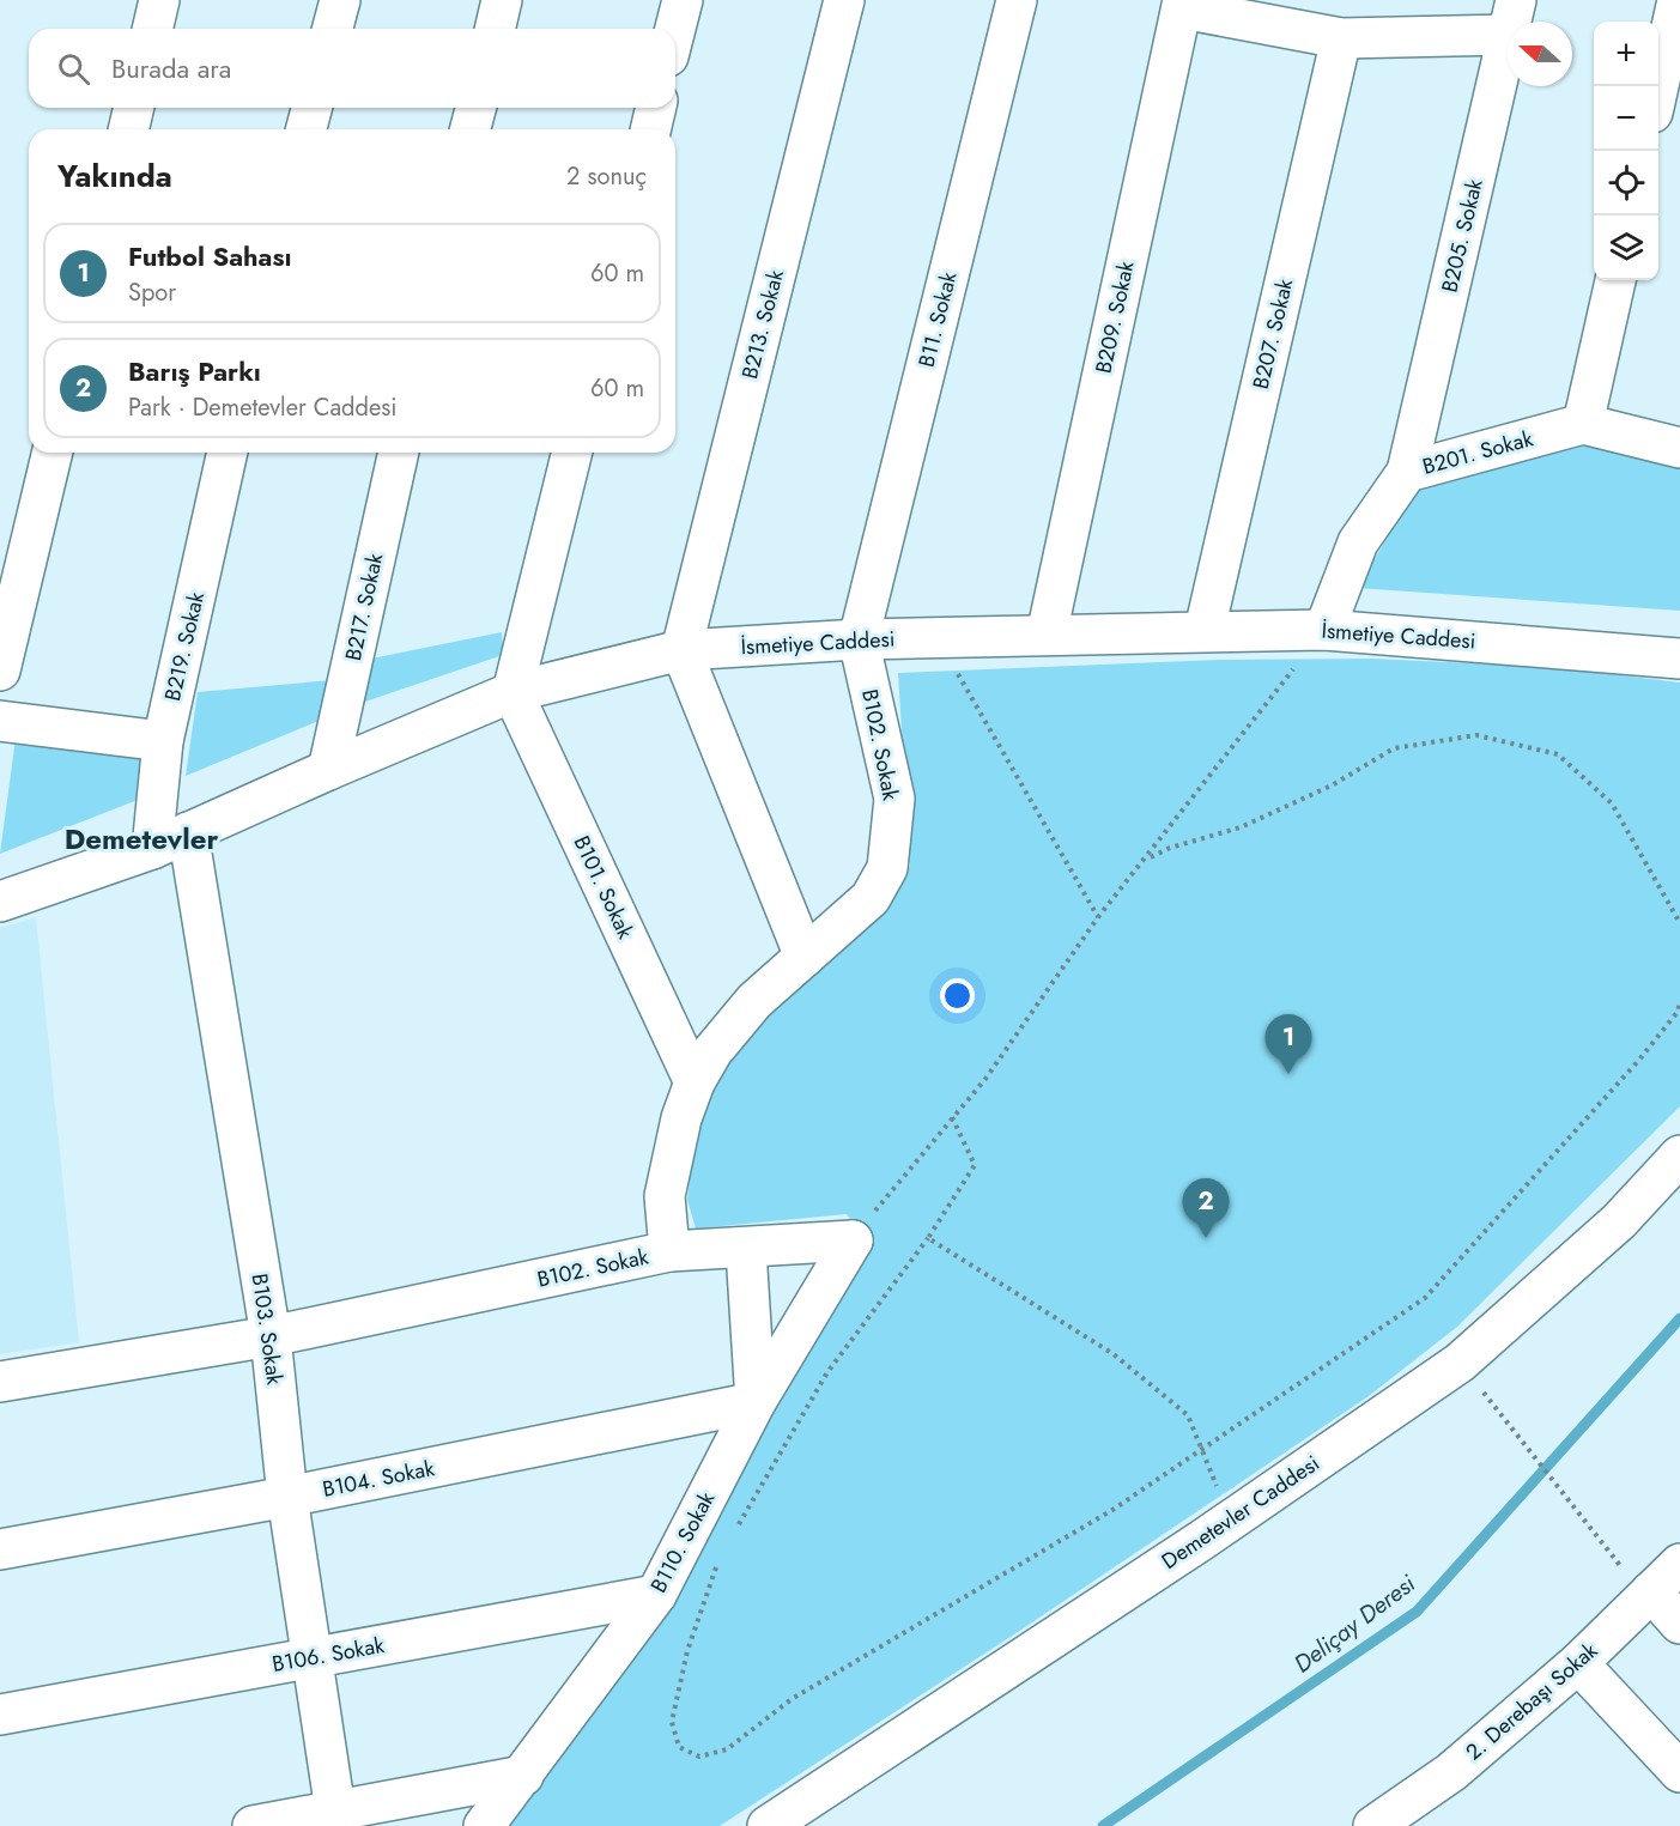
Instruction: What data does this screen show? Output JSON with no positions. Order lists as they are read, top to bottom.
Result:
{
  "streets": {
    "street": [
      "B205. Sokak",
      "B209. Sokak",
      "B11. Sokak",
      "B213. Sokak",
      "B207. Sokak",
      "B201. Sokak",
      "B217. Sokak",
      "İsmetiye Caddesi",
      "B219. Sokak",
      "B102. Sokak",
      "B101. Sokak",
      "B103. Sokak",
      "B104. Sokak",
      "Demetevler Caddesi",
      "B110. Sokak",
      "B106. Sokak",
      "2. Derebaşı Sokak"
    ]
  },
  "crossings": [
    ["B205. Sokak", "B201. Sokak"],
    ["B209. Sokak", "İsmetiye Caddesi"],
    ["B11. Sokak", "İsmetiye Caddesi"],
    ["B11. Sokak", "B102. Sokak"],
    ["B213. Sokak", "İsmetiye Caddesi"],
    ["B207. Sokak", "İsmetiye Caddesi"],
    ["B201. Sokak", "İsmetiye Caddesi"],
    ["B217. Sokak", "İsmetiye Caddesi"],
    ["İsmetiye Caddesi", "B219. Sokak"],
    ["İsmetiye Caddesi", "B102. Sokak"],
    ["İsmetiye Caddesi", "B101. Sokak"],
    ["İsmetiye Caddesi", "B103. Sokak"],
    ["B102. Sokak", "B101. Sokak"],
    ["B102. Sokak", "B103. Sokak"],
    ["B103. Sokak", "B104. Sokak"],
    ["B103. Sokak", "B106. Sokak"],
    ["B104. Sokak", "B110. Sokak"],
    ["B110. Sokak", "B106. Sokak"]
  ],
  "districts": ["Demetevler"],
  "water": ["Deliçay Deresi"],
  "north": "left",
  "page": {
    "map_buttons": ["+", "−"],
    "search": "Burada ara",
    "heading": ["Yakında", "2 sonuç"],
    "list": [
      {
        "mark": "1",
        "name": "Futbol Sahası",
        "note": "Spor",
        "value": "60 m"
      },
      {
        "mark": "2",
        "name": "Barış Parkı",
        "note": "Park · Demetevler Caddesi",
        "value": "60 m"
      }
    ],
    "pins": ["1", "2"]
  }
}
